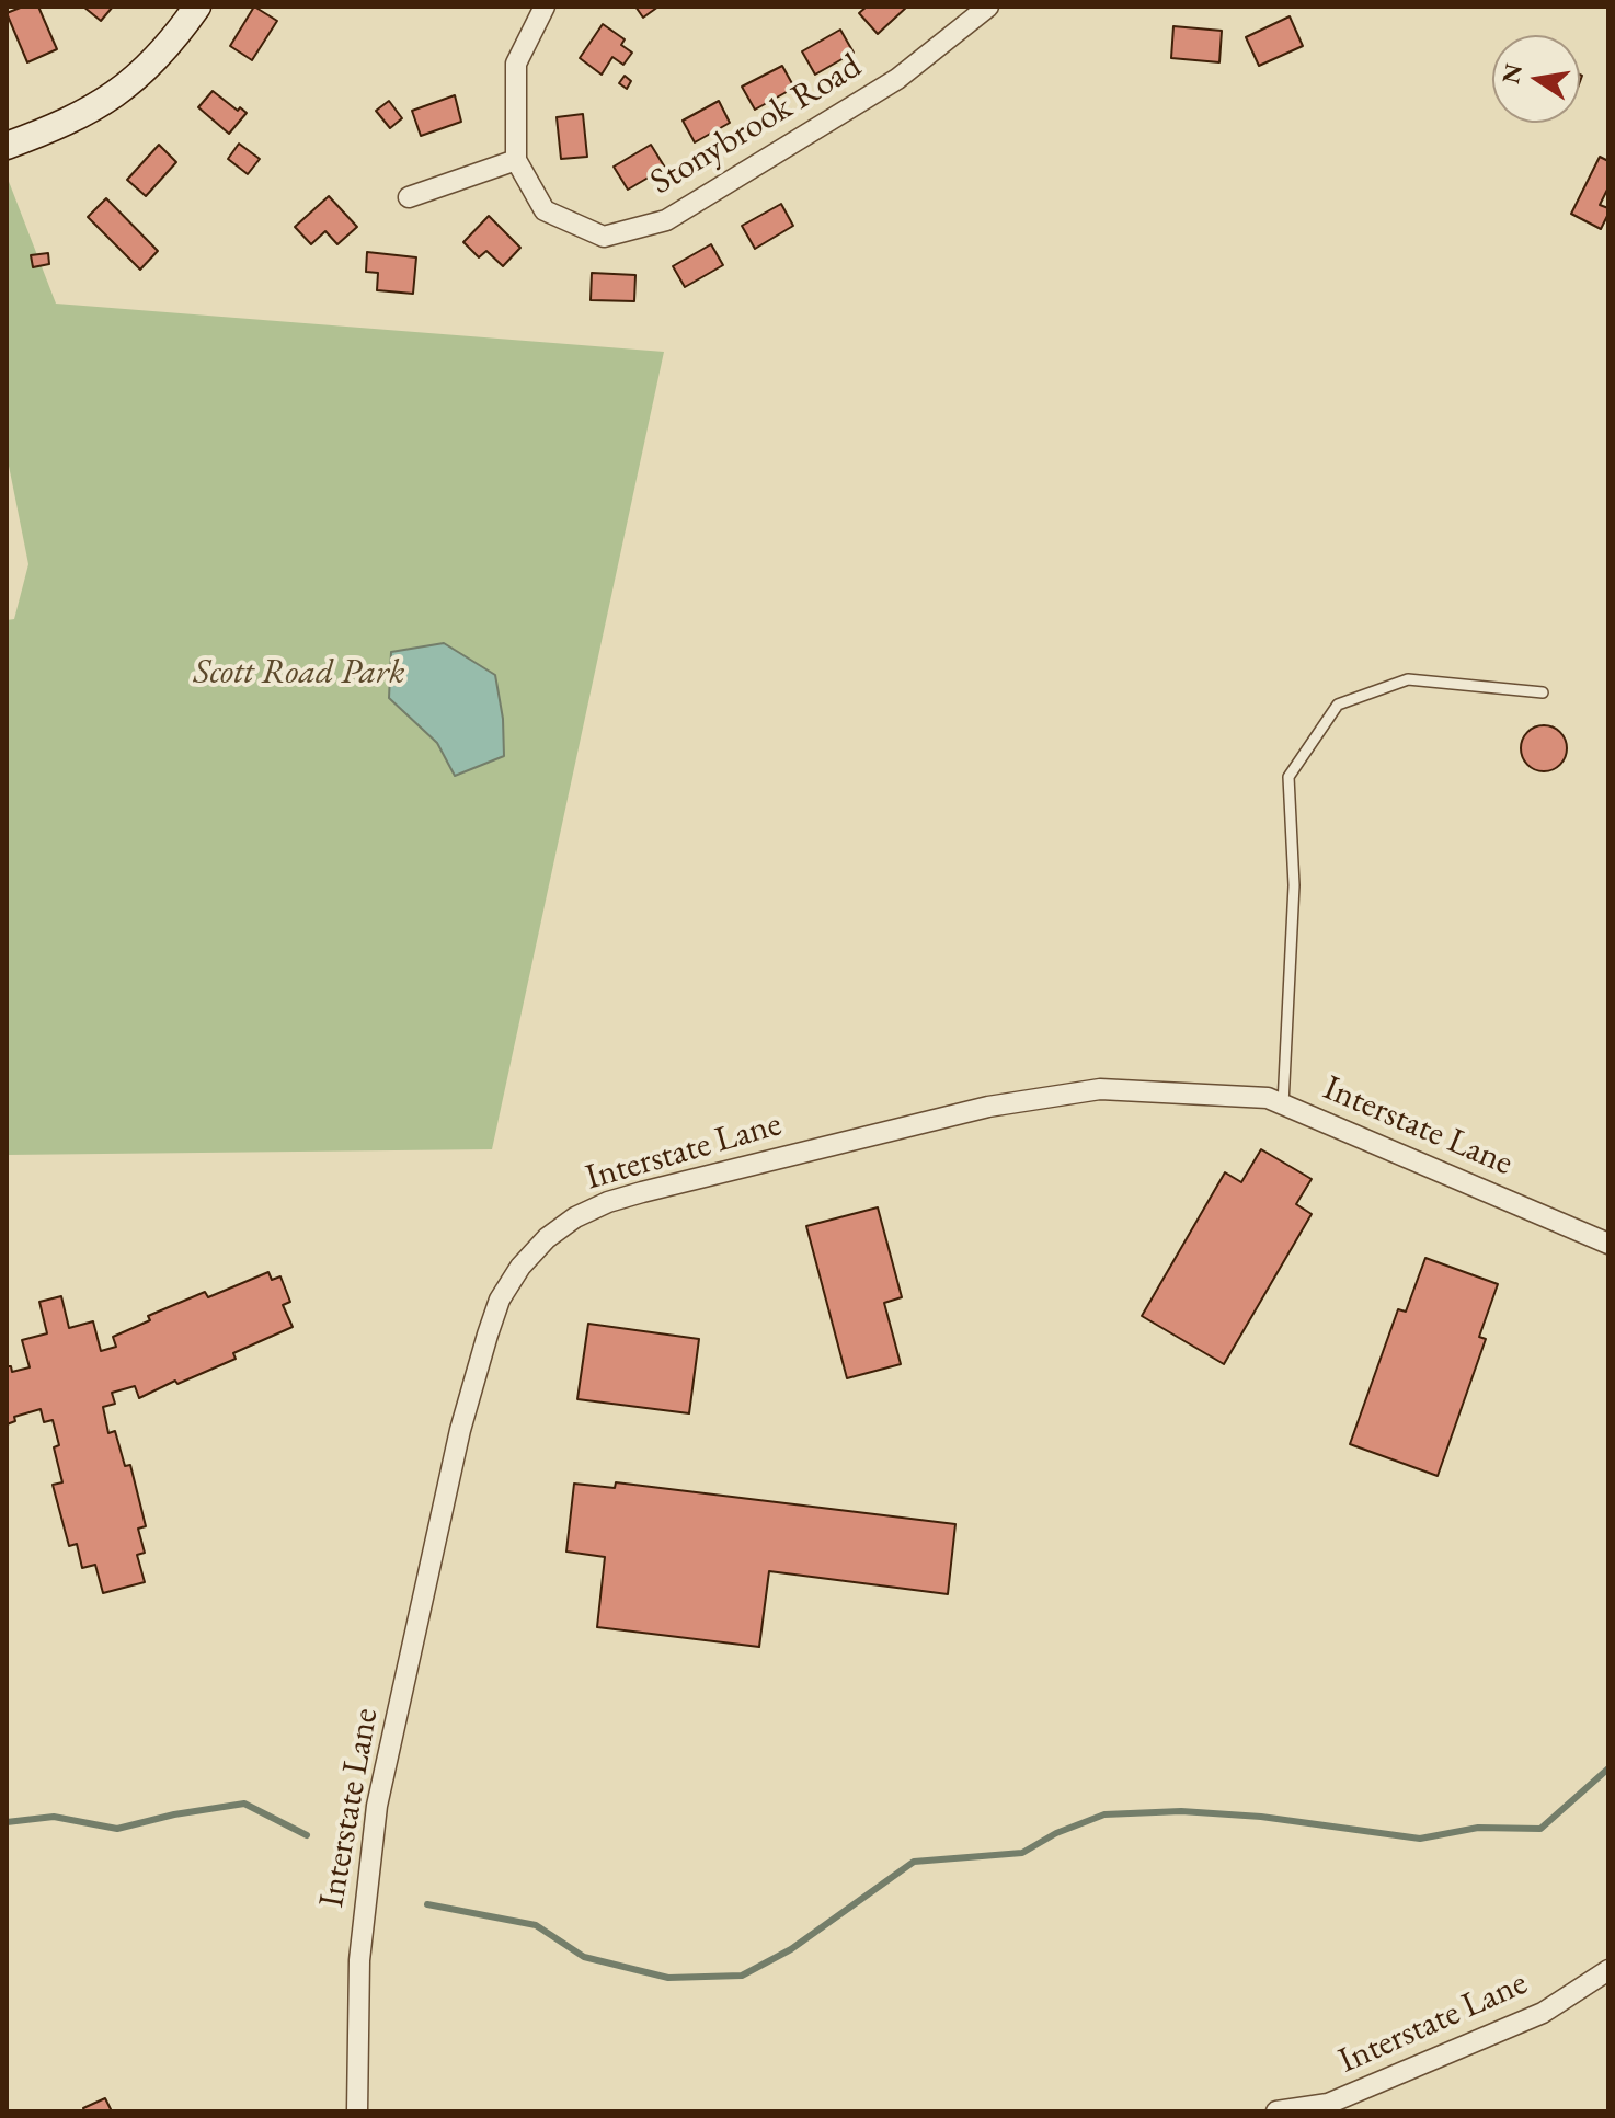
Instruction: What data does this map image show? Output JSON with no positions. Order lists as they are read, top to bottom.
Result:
{
  "streets": {
    "street": ["Stonybrook Road", "Interstate Lane"]
  },
  "parks": ["Scott Road Park"],
  "north": "left"
}
